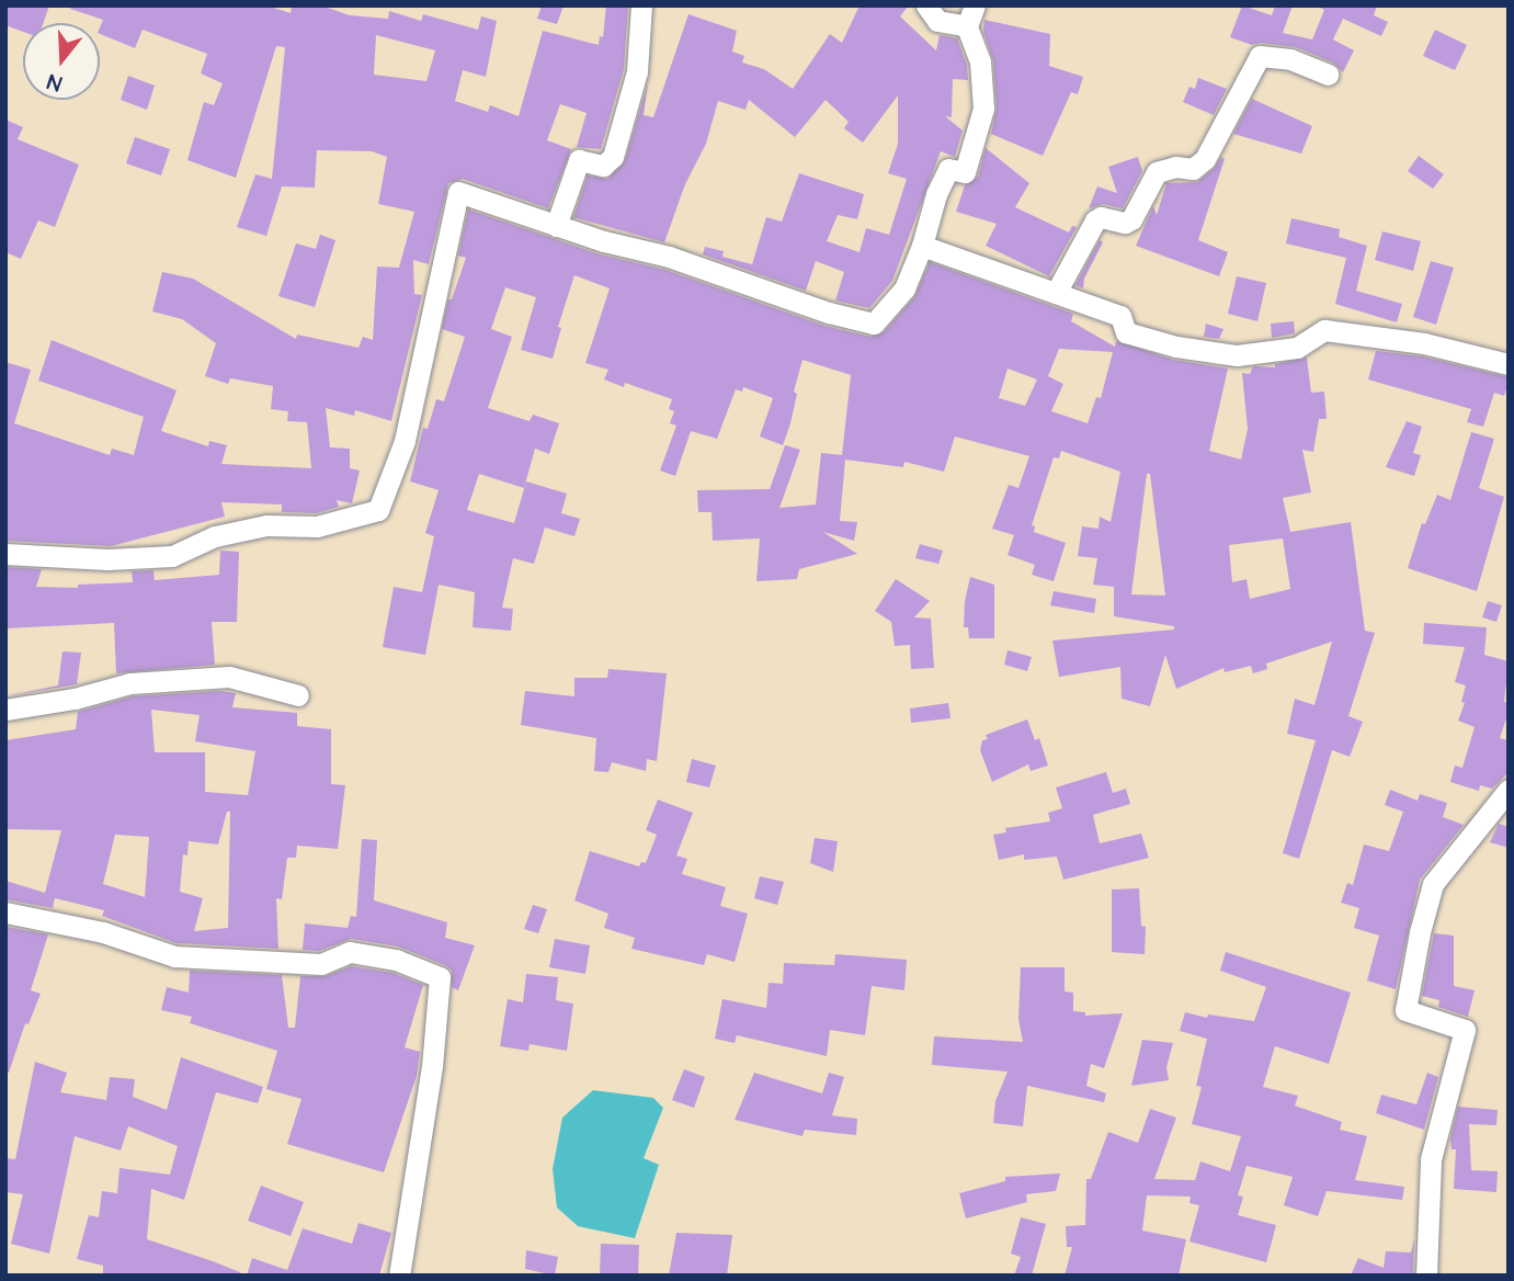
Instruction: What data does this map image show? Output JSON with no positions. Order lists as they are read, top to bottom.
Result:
{
  "north": "bottom"
}
